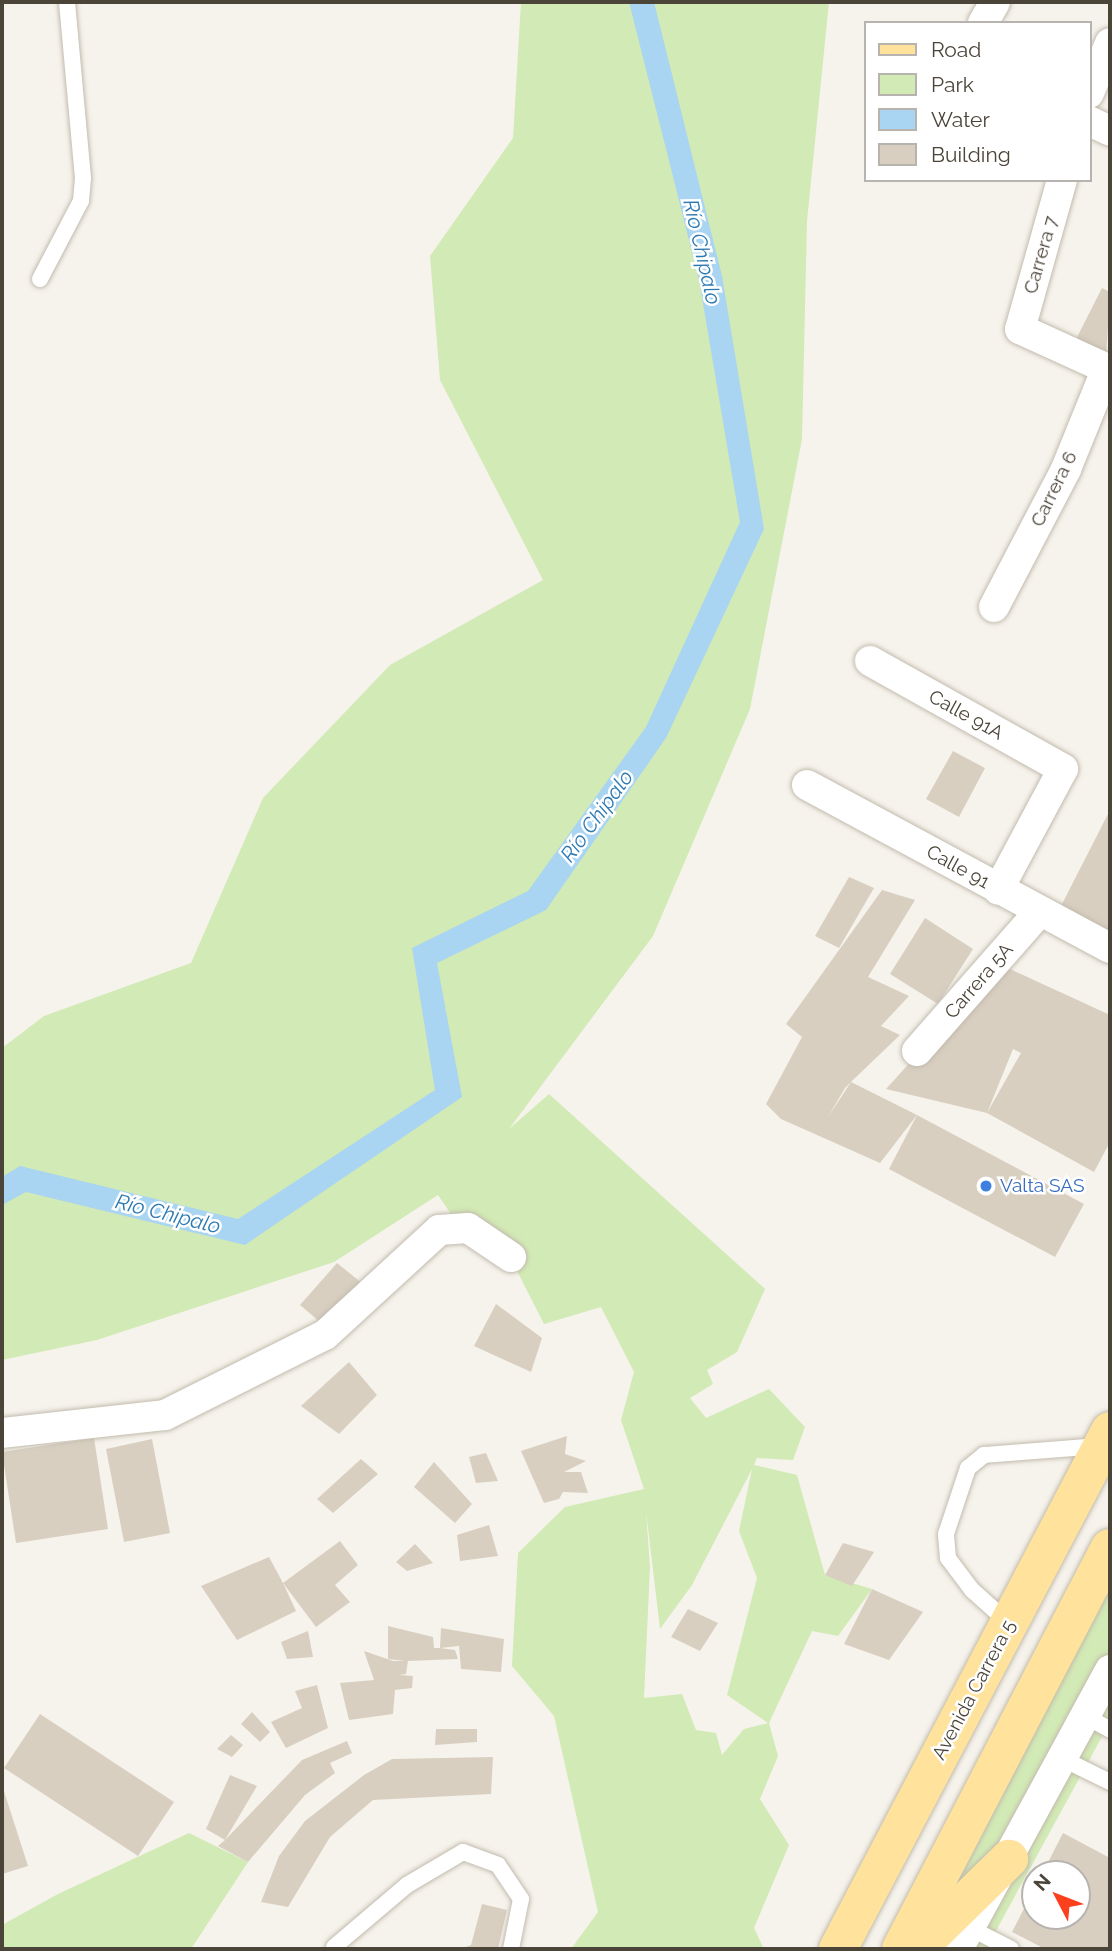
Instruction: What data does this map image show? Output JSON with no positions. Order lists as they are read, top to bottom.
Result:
{
  "streets": {
    "main road": ["Avenida Carrera 5"],
    "street": [
      "Carrera 7",
      "Carrera 6",
      "Calle 91A",
      "Calle 91",
      "Carrera 5A"
    ]
  },
  "crossings": [
    ["Carrera 7", "Carrera 6"],
    ["Calle 91A", "Calle 91"],
    ["Calle 91", "Carrera 5A"]
  ],
  "water": ["Río Chipalo"],
  "places": ["Valta SAS"],
  "legend": [
    "Road",
    "Park",
    "Water",
    "Building"
  ],
  "north": "top left"
}
